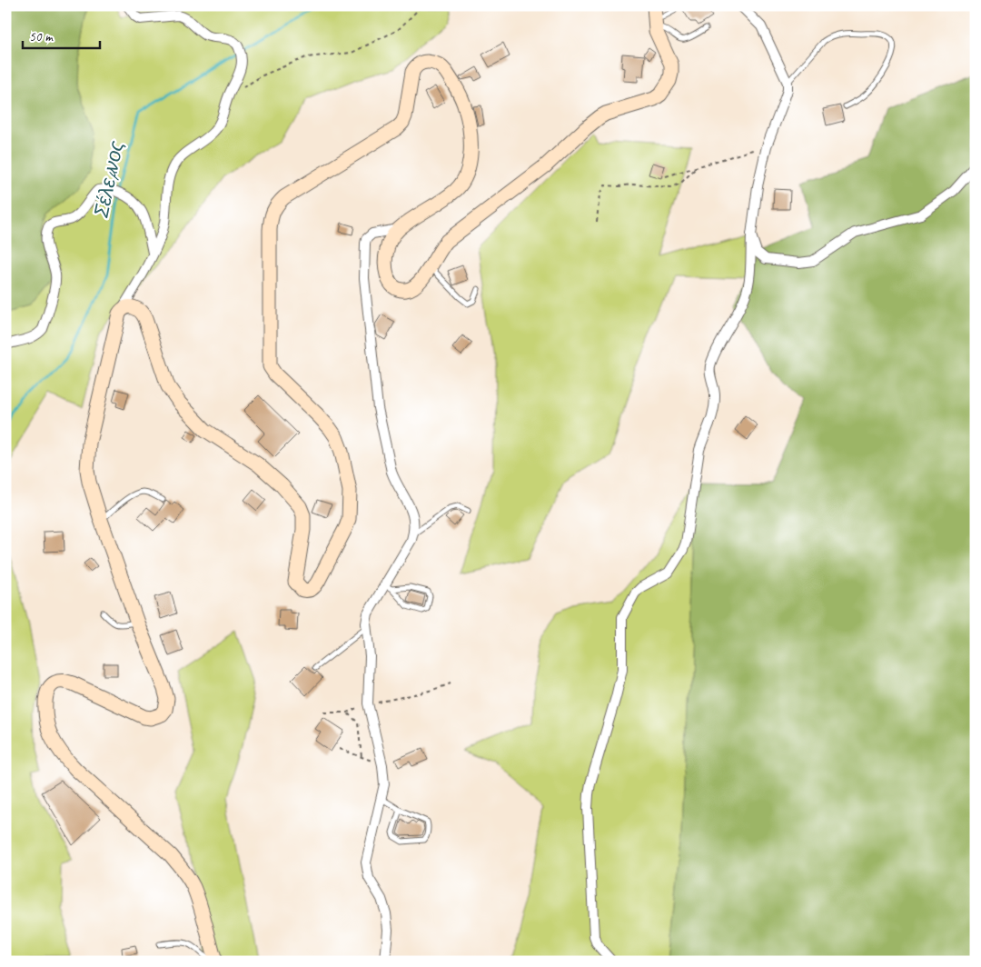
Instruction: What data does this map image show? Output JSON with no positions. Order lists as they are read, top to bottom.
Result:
{
  "water": ["Σέλεμνος"],
  "scale_bar": "50 m"
}
